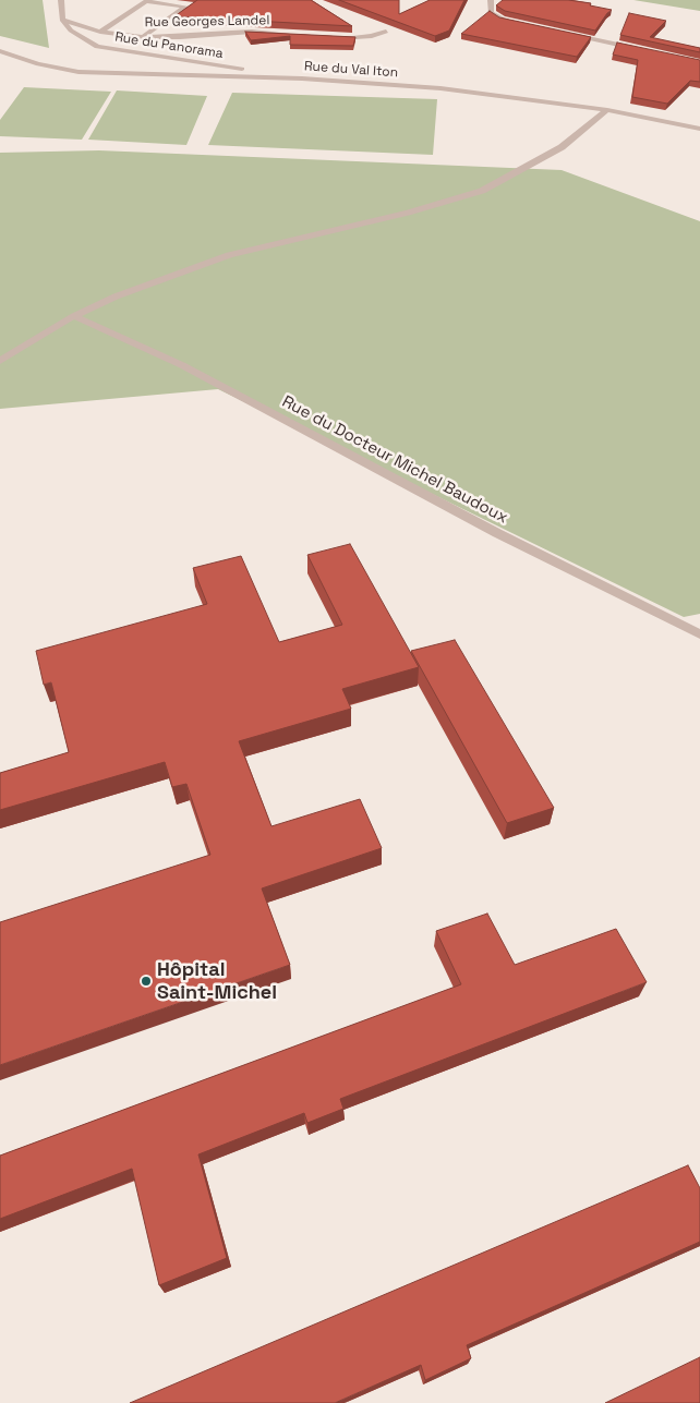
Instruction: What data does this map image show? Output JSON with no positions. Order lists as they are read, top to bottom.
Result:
{
  "streets": {
    "street": [
      "Rue Georges Landel",
      "Rue du Panorama",
      "Rue du Val Iton",
      "Rue du Docteur Michel Baudoux"
    ]
  },
  "crossings": [
    ["Rue Georges Landel", "Rue du Panorama"],
    ["Rue du Panorama", "Rue du Val Iton"]
  ],
  "places": ["Hôpital Saint-Michel"]
}
